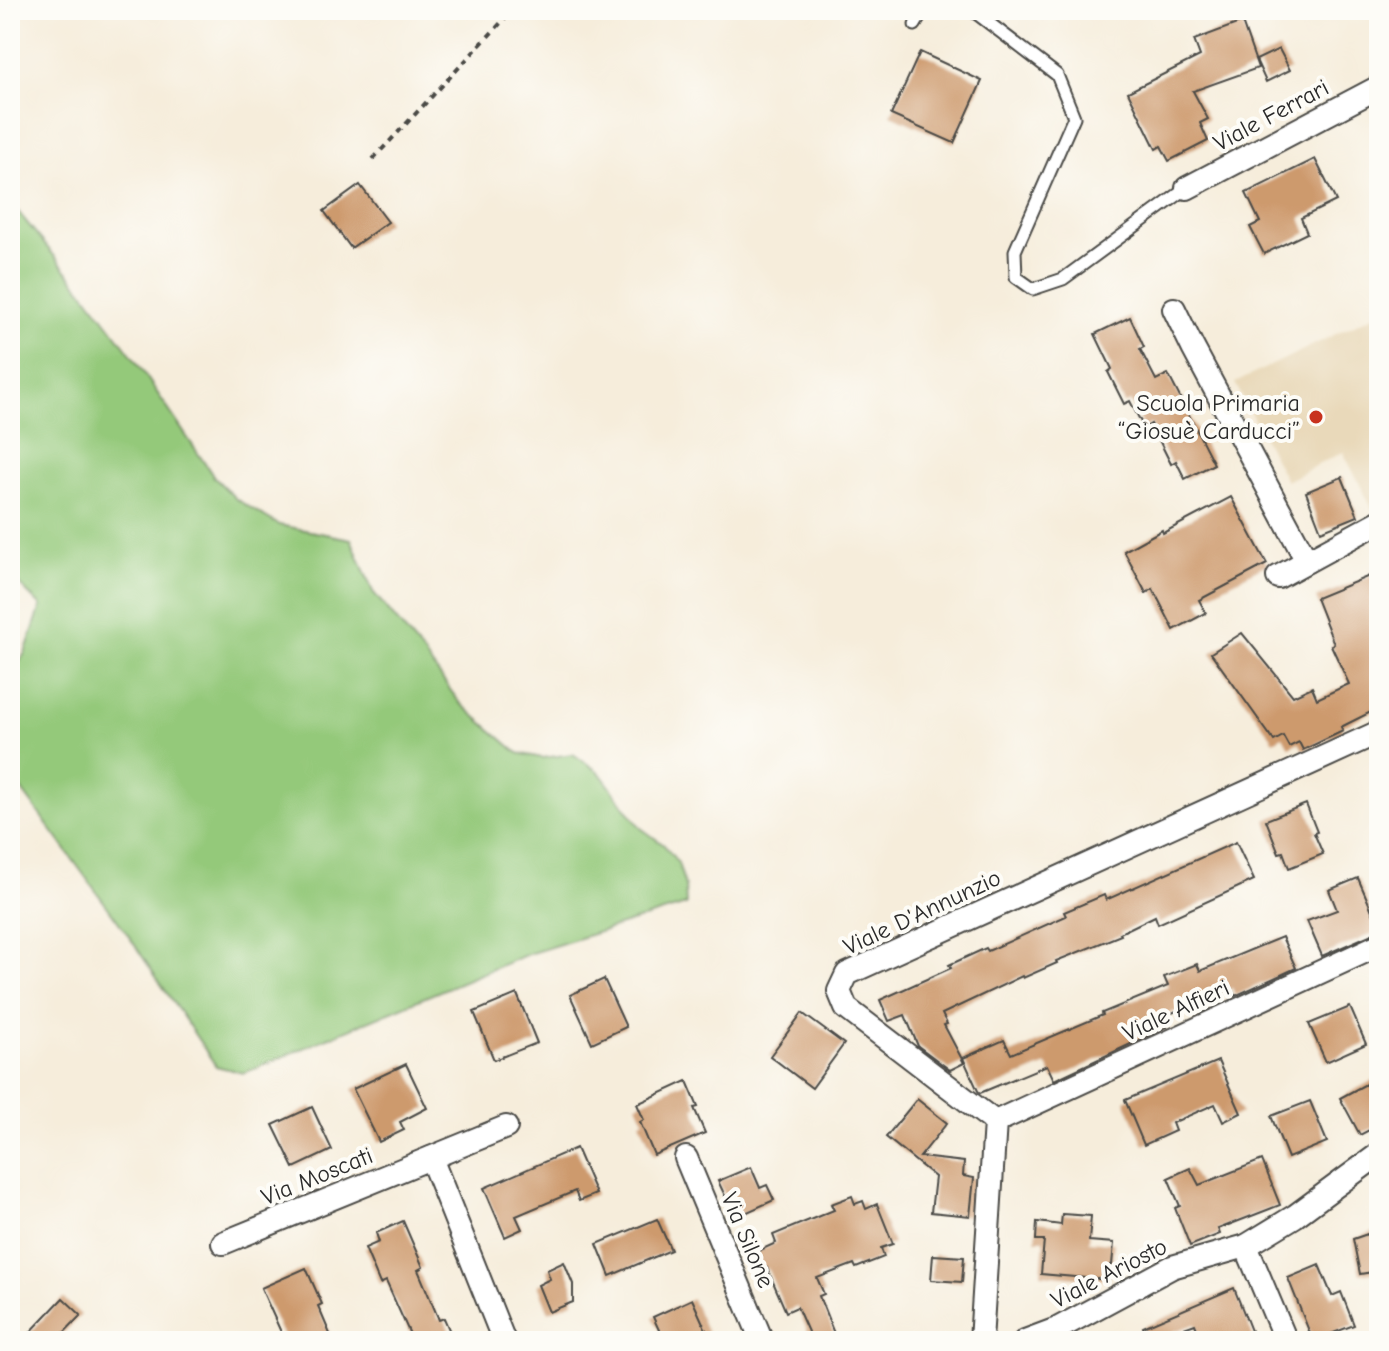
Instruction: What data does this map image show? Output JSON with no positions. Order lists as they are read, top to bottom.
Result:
{
  "streets": {
    "street": [
      "Viale Ferrari",
      "Viale D'Annunzio",
      "Viale Alfieri",
      "Via Moscati",
      "Via Silone",
      "Viale Ariosto"
    ]
  },
  "crossings": [
    ["Viale D'Annunzio", "Viale Alfieri"]
  ],
  "places": ["Scuola Primaria “Giosuè Carducci”"]
}
